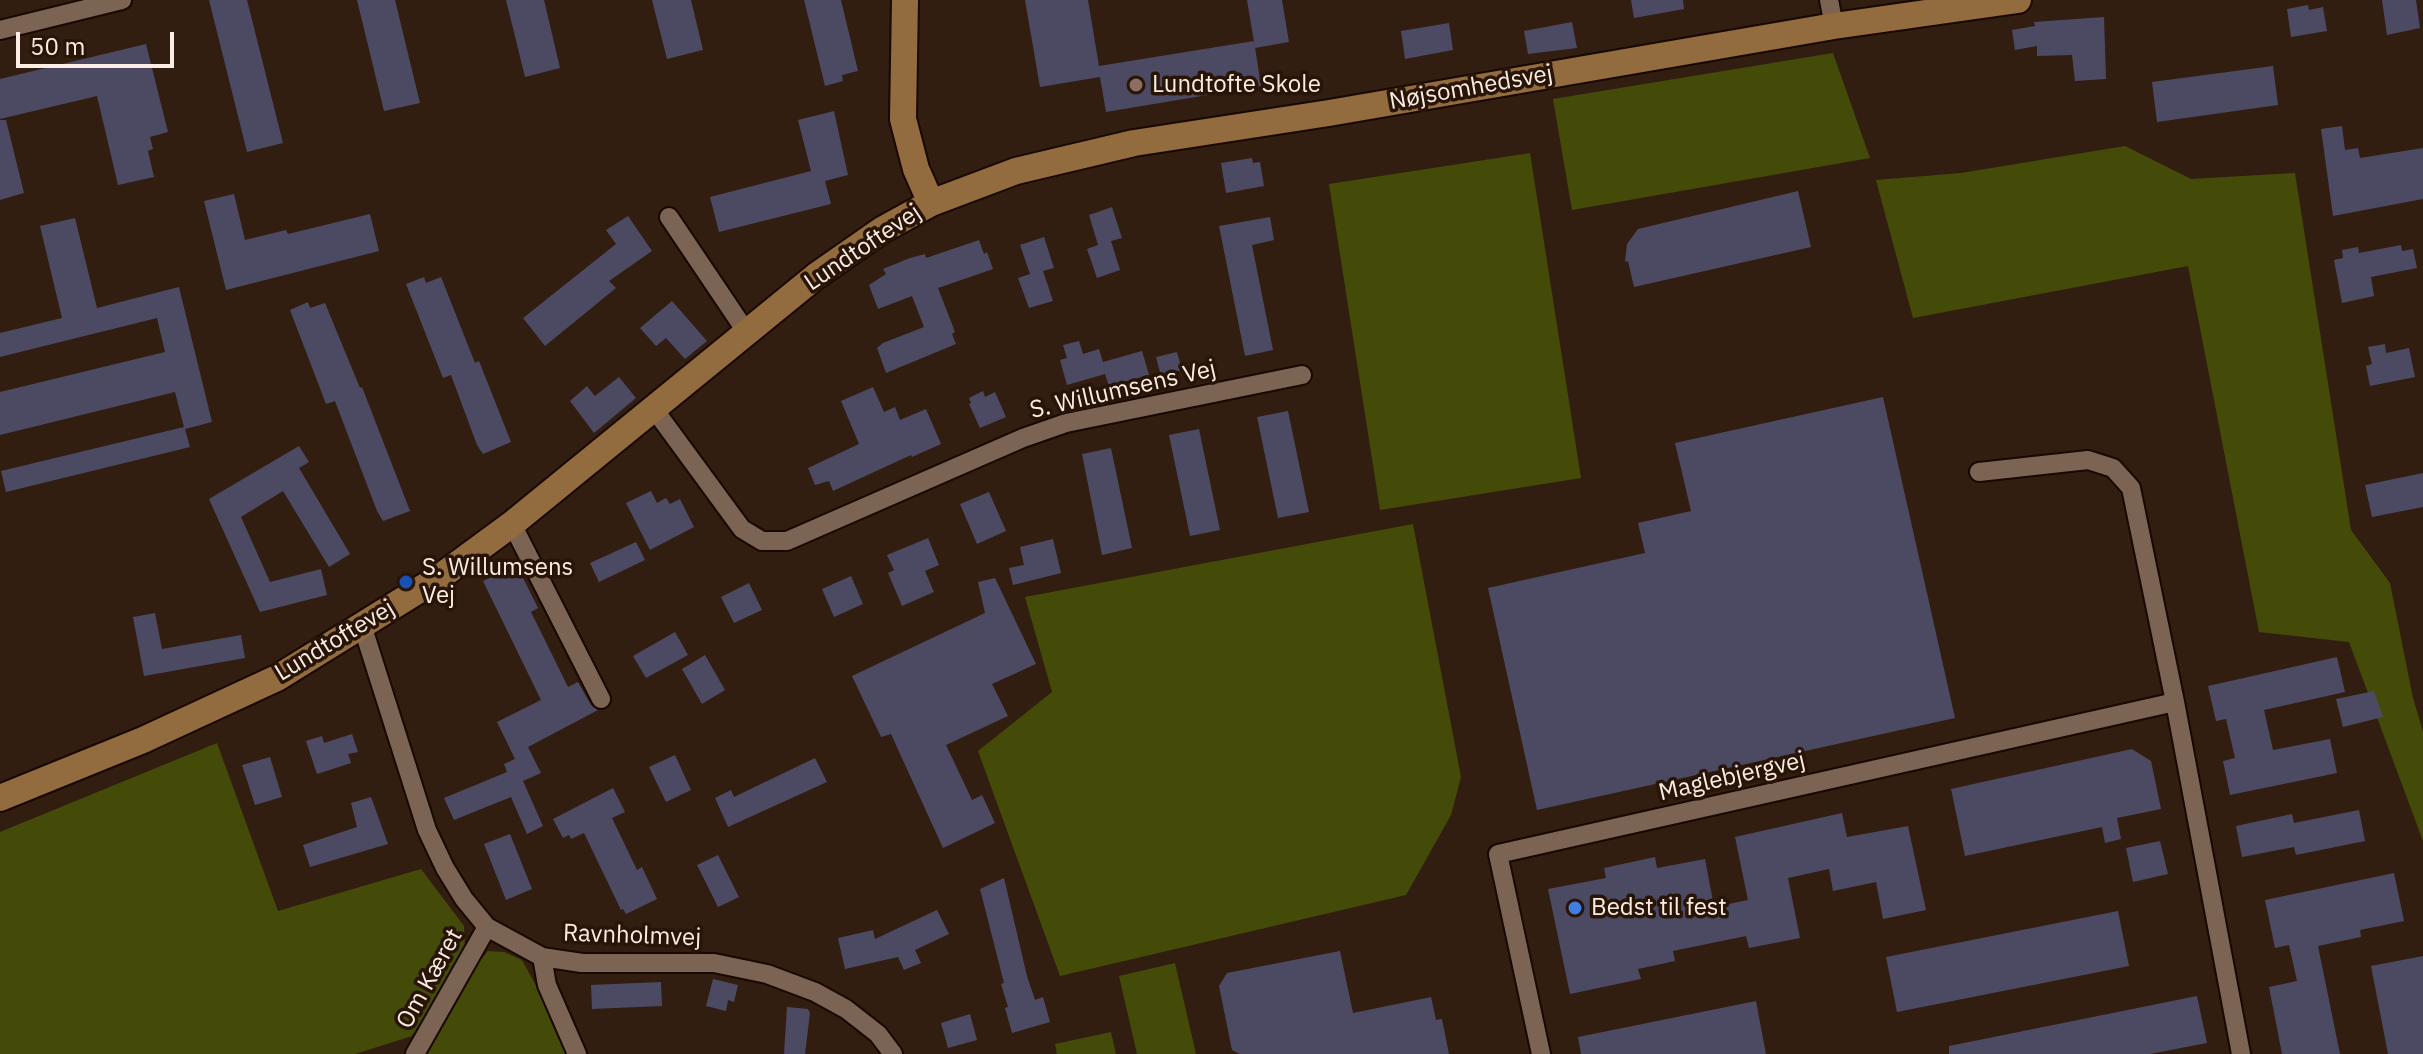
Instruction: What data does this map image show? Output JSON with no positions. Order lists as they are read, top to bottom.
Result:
{
  "streets": {
    "street": [
      "Nøjsomhedsvej",
      "Lundtoftevej",
      "S. Willumsens Vej",
      "Maglebjergvej",
      "Ravnholmvej",
      "Om Kæret"
    ]
  },
  "crossings": [
    ["Nøjsomhedsvej", "Lundtoftevej"],
    ["Lundtoftevej", "S. Willumsens Vej"],
    ["Lundtoftevej", "Ravnholmvej"],
    ["Ravnholmvej", "Om Kæret"]
  ],
  "places": ["Lundtofte Skole", "S. Willumsens Vej", "Bedst til fest"],
  "scale_bar": "50 m"
}
